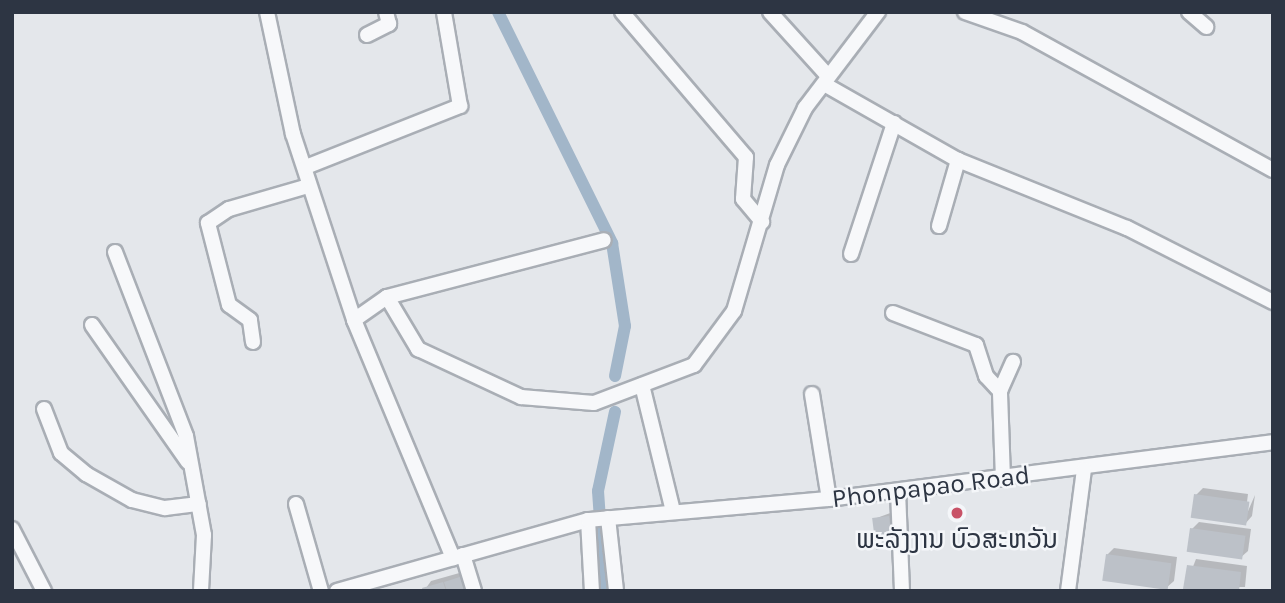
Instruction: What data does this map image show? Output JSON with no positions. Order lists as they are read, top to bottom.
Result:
{
  "streets": {
    "street": ["Phonpapao Road"]
  },
  "places": ["ພະລັງງານ ບົວສະຫວັນ"]
}
